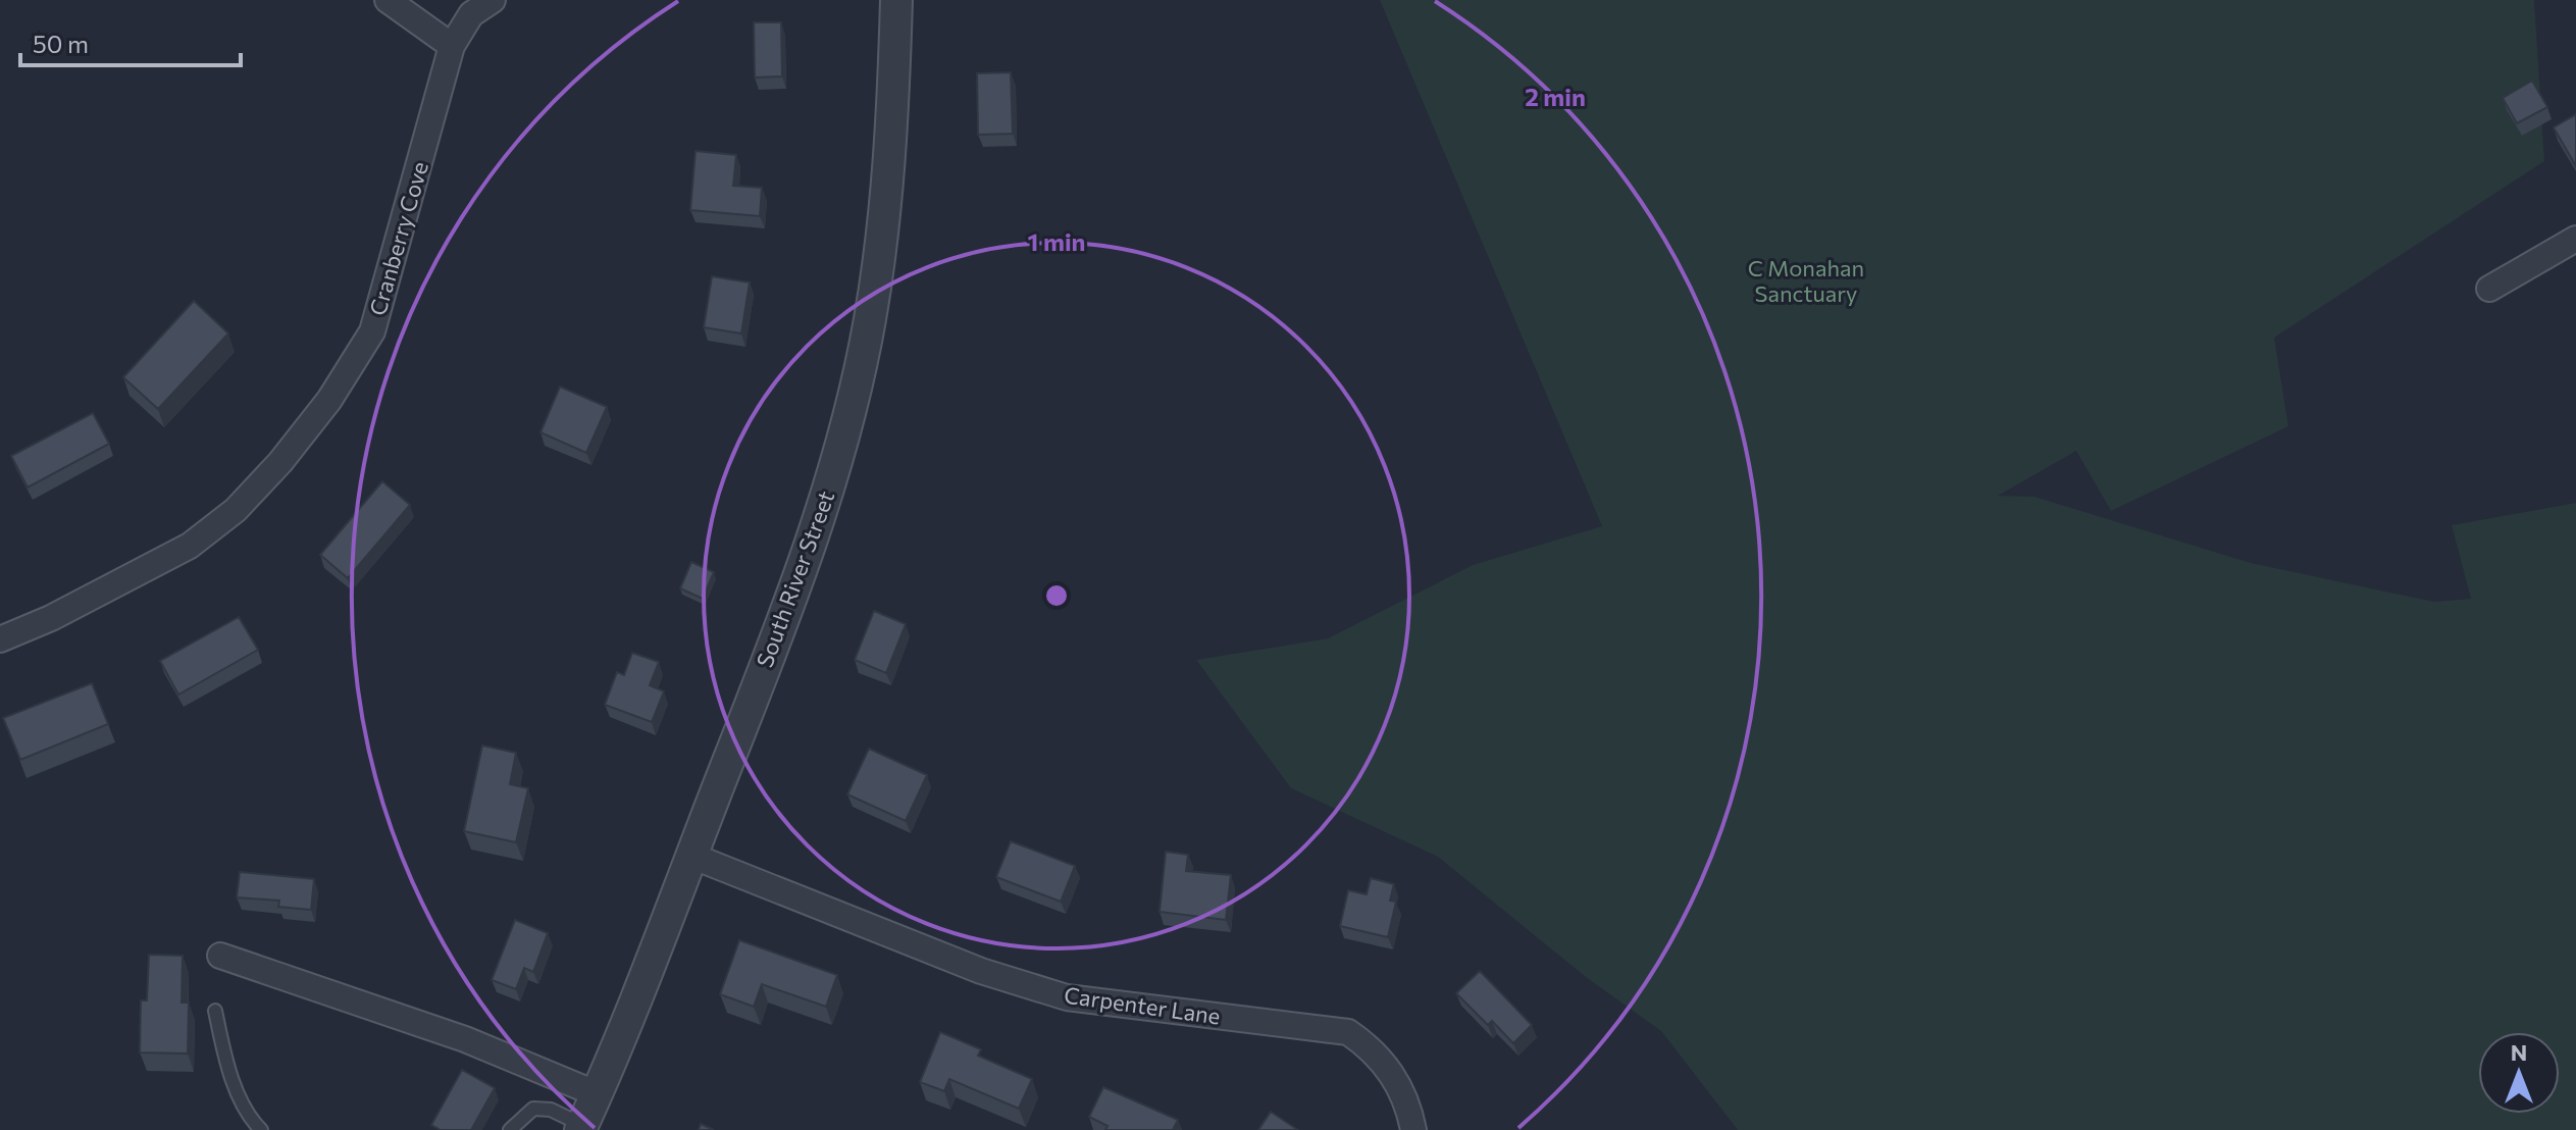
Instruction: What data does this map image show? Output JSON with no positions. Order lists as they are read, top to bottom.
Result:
{
  "streets": {
    "street": ["Cranberry Cove", "South River Street", "Carpenter Lane"]
  },
  "crossings": [
    ["South River Street", "Carpenter Lane"]
  ],
  "parks": ["C Monahan Sanctuary"],
  "scale_bar": "50 m",
  "north": "top",
  "rings": ["2 min", "1 min"]
}
